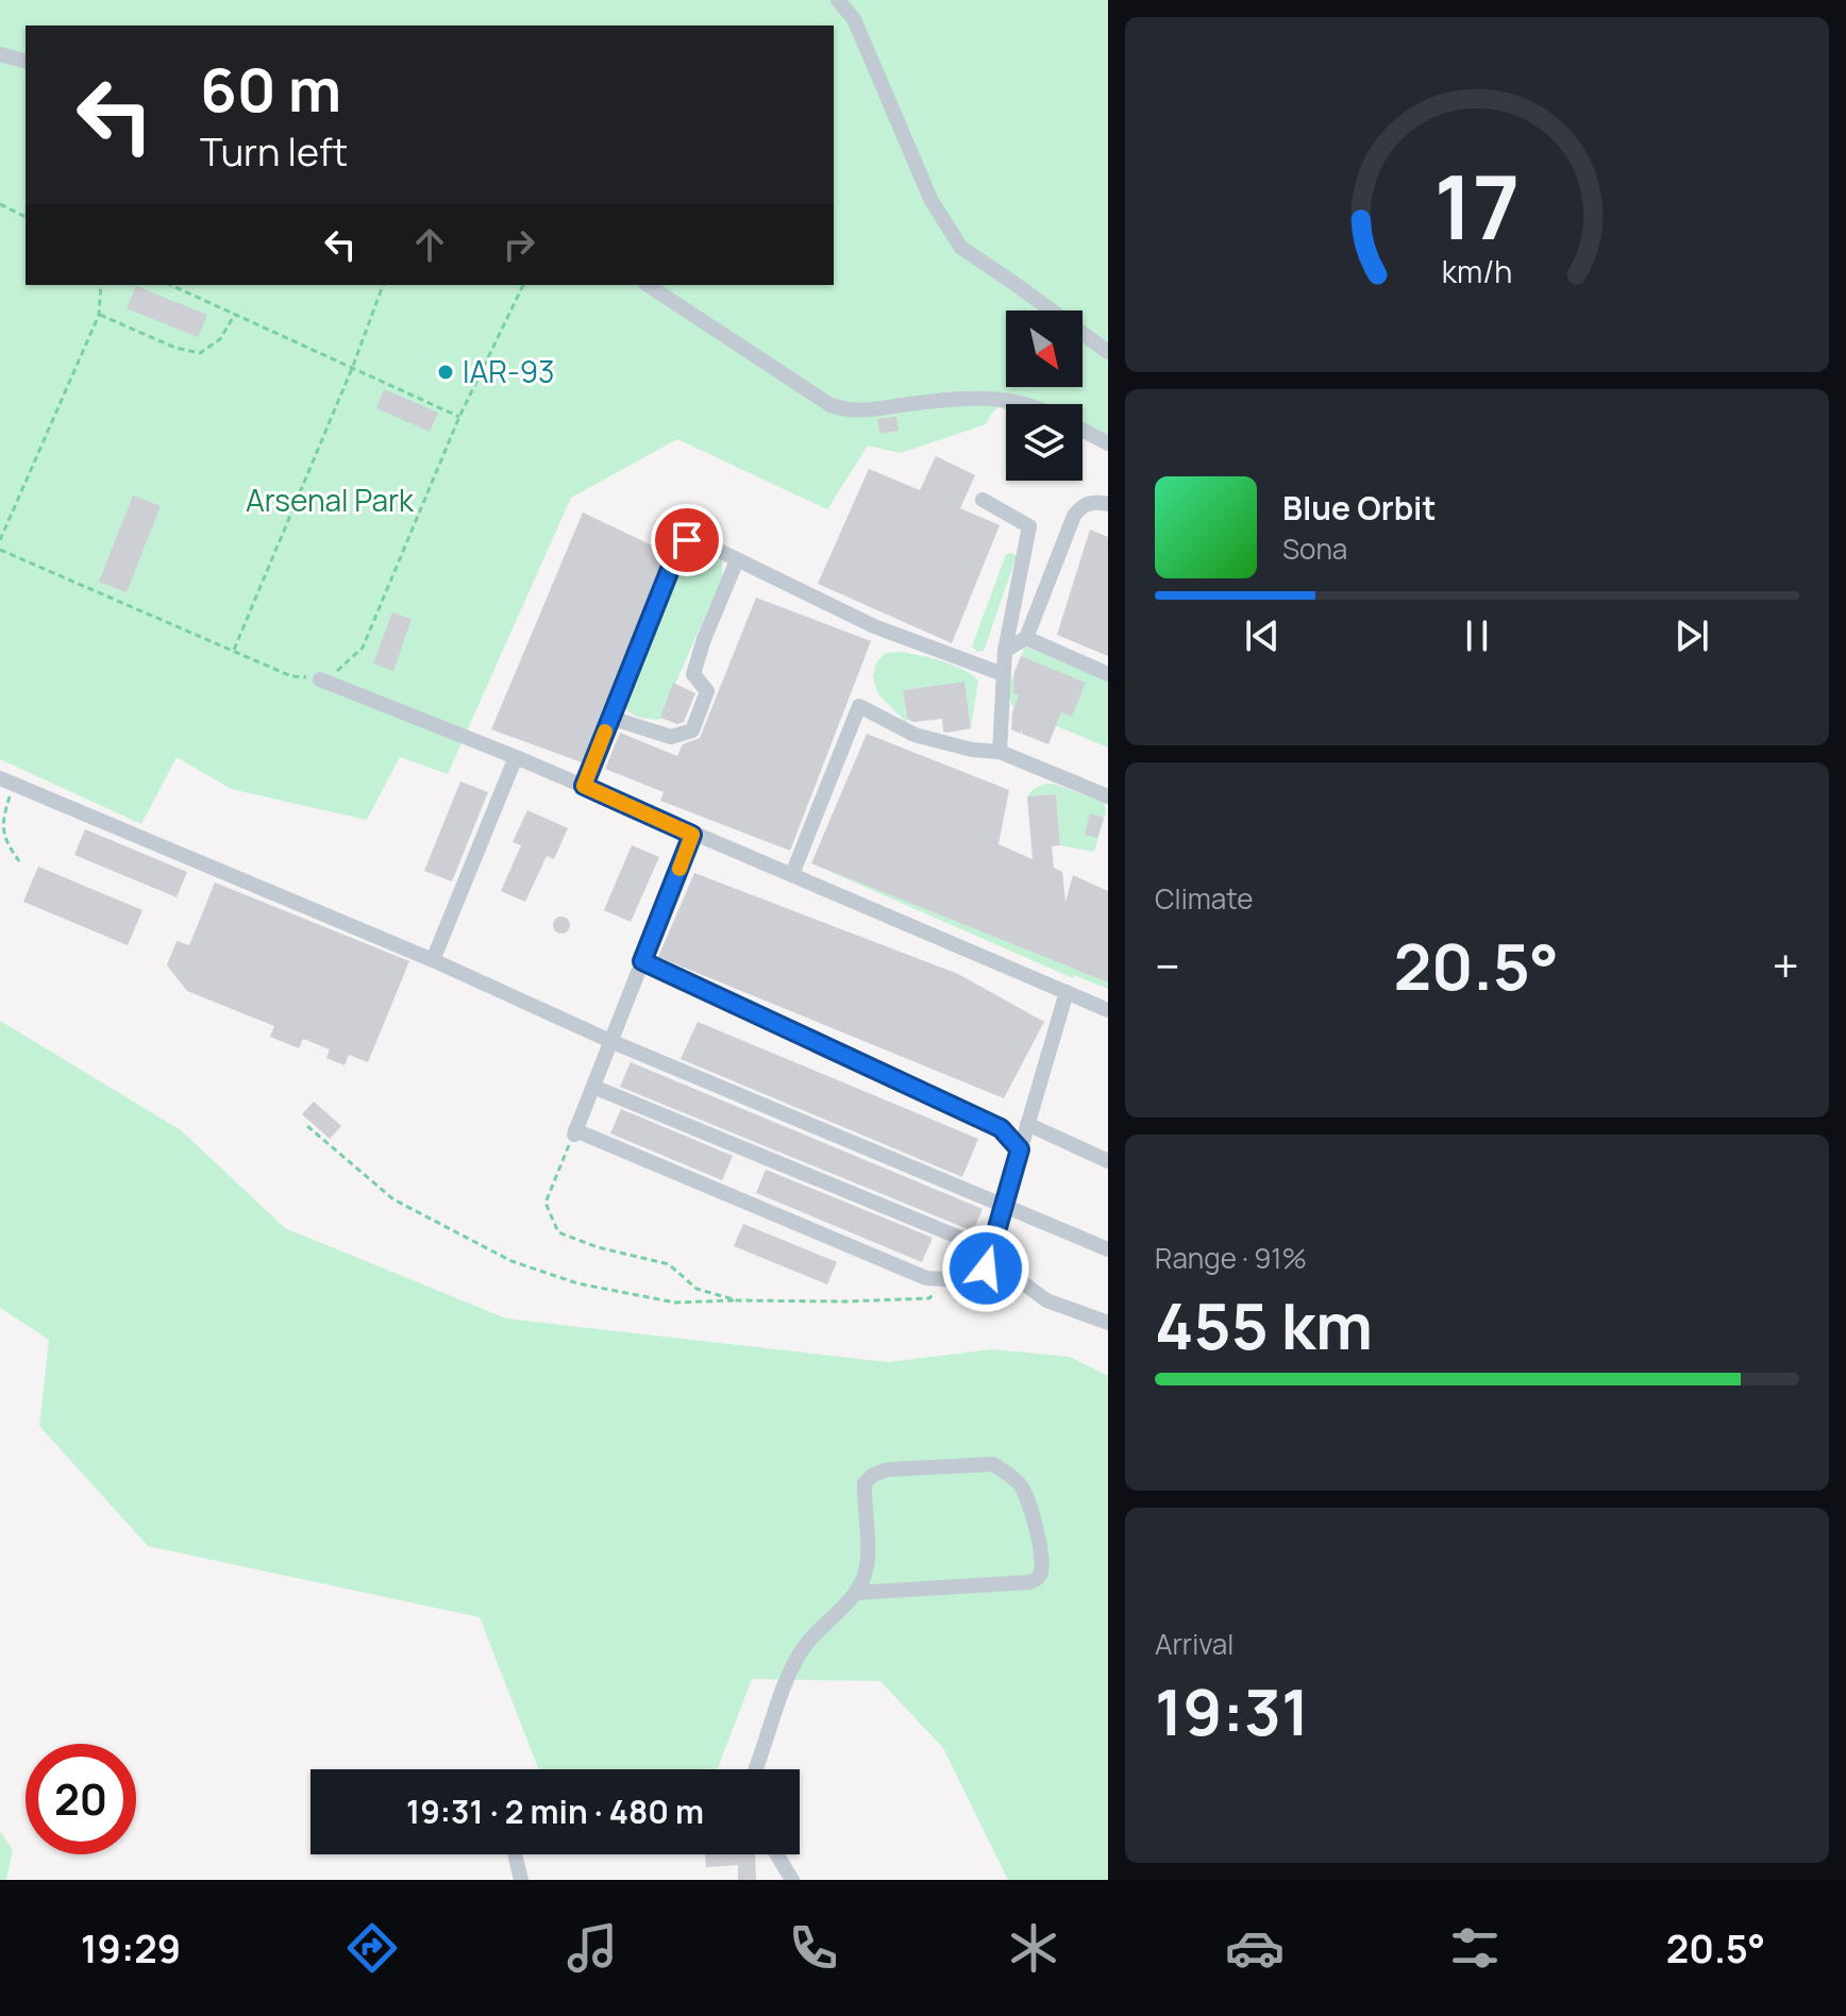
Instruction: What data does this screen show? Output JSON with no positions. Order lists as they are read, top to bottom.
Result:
{
  "parks": ["Arsenal Park"],
  "places": ["IAR-93"],
  "north": "bottom right",
  "page": {
    "turn": ["60 m", "Turn left"],
    "song": ["Blue Orbit", "Sona"],
    "tile": [
      "Climate",
      ["Range · 91%", "455 km"],
      ["Arrival", "19:31"]
    ],
    "heat": ["−", "20.5°", "+"],
    "limit": "20",
    "trip": "19:31 · 2 min · 480 m",
    "tabs": ["19:29", "20.5°"],
    "gauge": ["17", "km/h"]
  }
}
